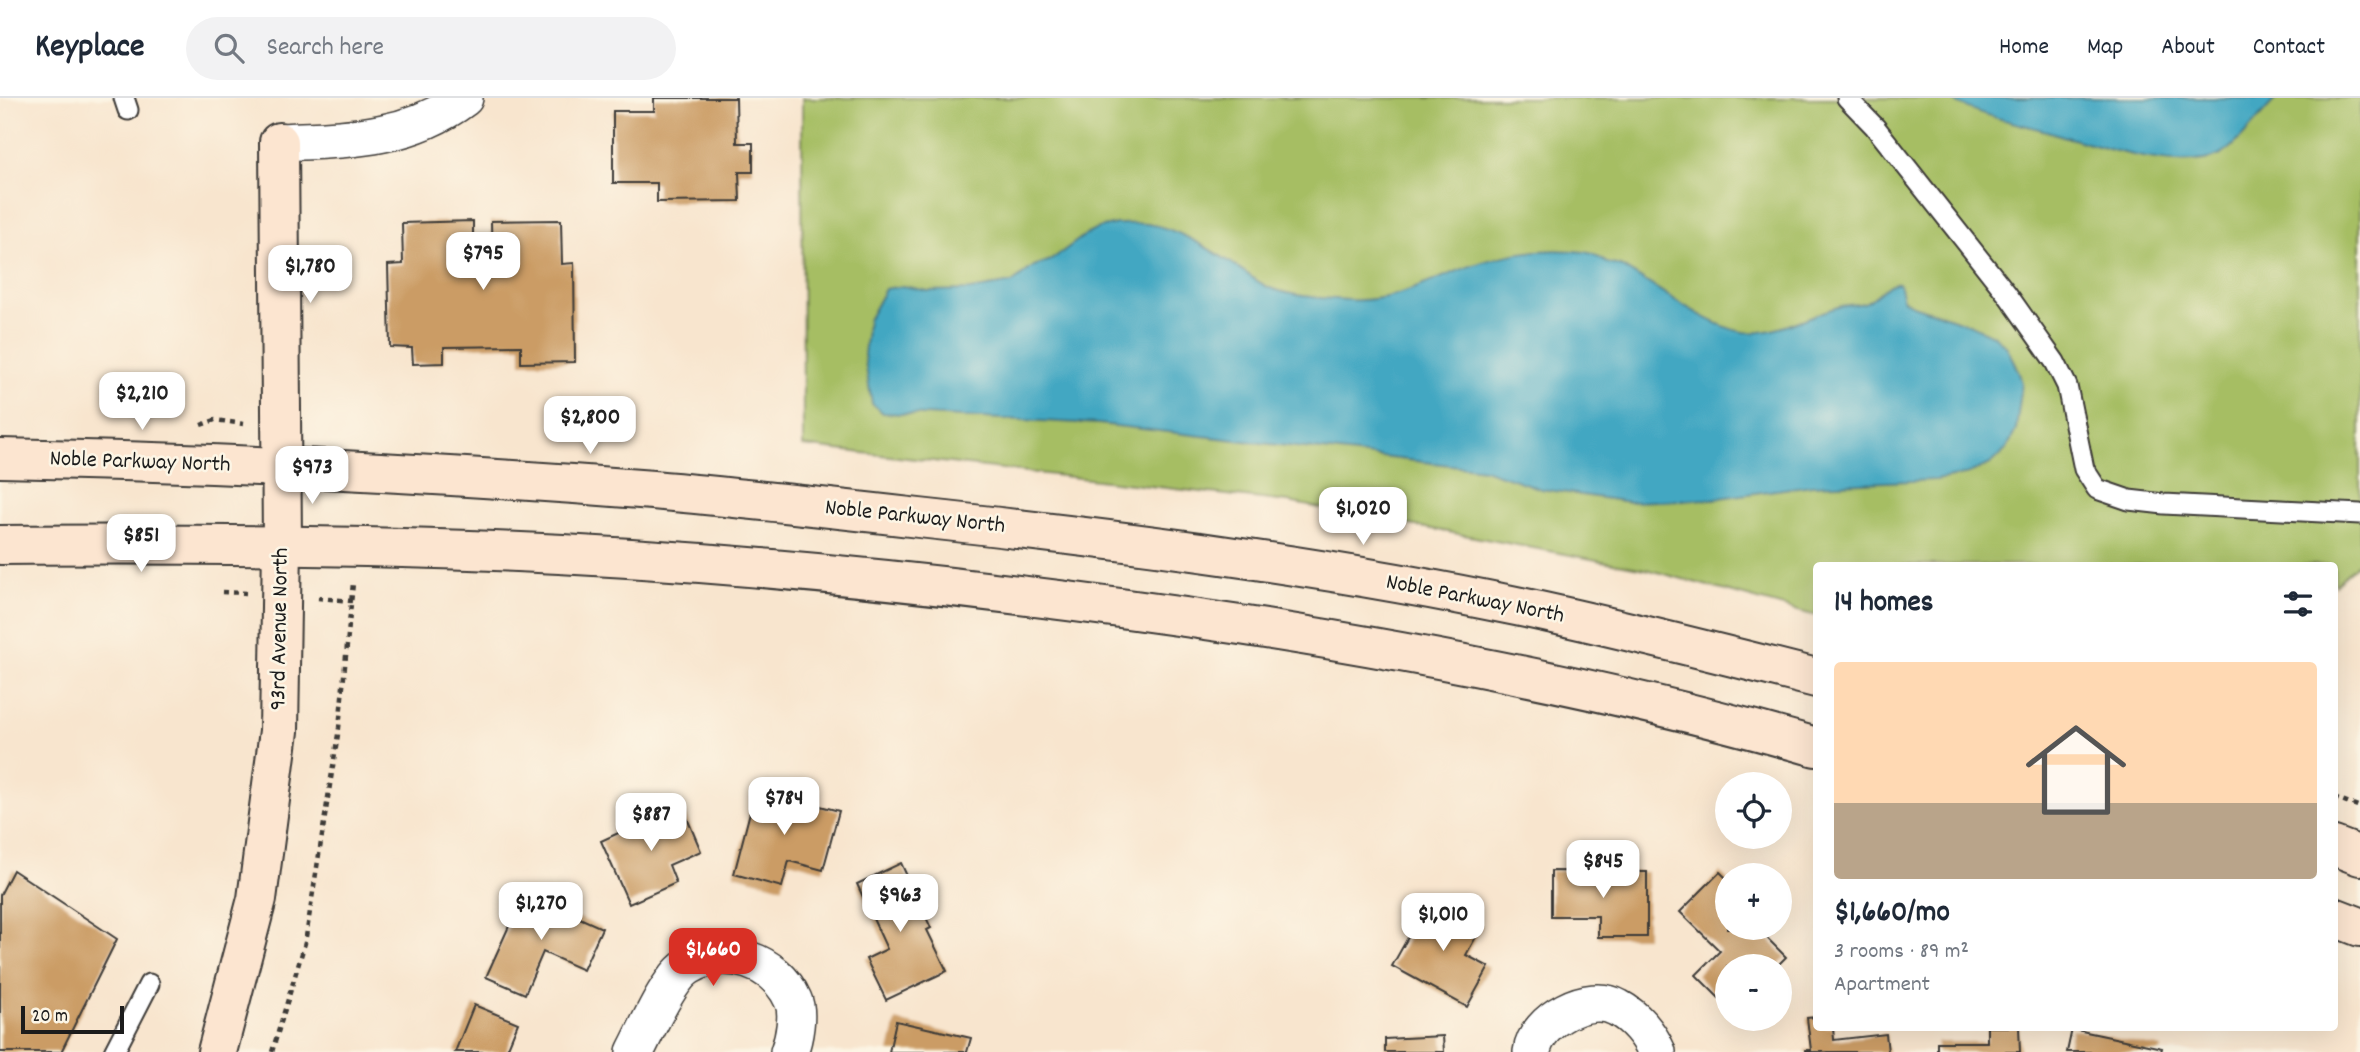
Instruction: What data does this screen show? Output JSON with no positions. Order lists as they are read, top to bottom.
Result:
{
  "streets": {
    "main road": ["Noble Parkway North", "93rd Avenue North"]
  },
  "crossings": [
    ["Noble Parkway North", "93rd Avenue North"]
  ],
  "scale_bar": "20 m",
  "page": {
    "header": "Keyplace",
    "search": "Search here",
    "nav": [
      "Home",
      "Map",
      "About",
      "Contact"
    ],
    "price": [
      "$795",
      "$1,780",
      "$2,210",
      "$2,800",
      "$973",
      "$1,020",
      "$851",
      "$784",
      "$887",
      "$845",
      "$963",
      "$1,270",
      "$1,010",
      "$1,660"
    ],
    "heading": "14 homes",
    "list": [
      {
        "name": "$1,660/mo",
        "note": "3 rooms · 89 m² · Apartment"
      }
    ],
    "map_buttons": ["+", "−"],
    "scale": "20 m"
  }
}
